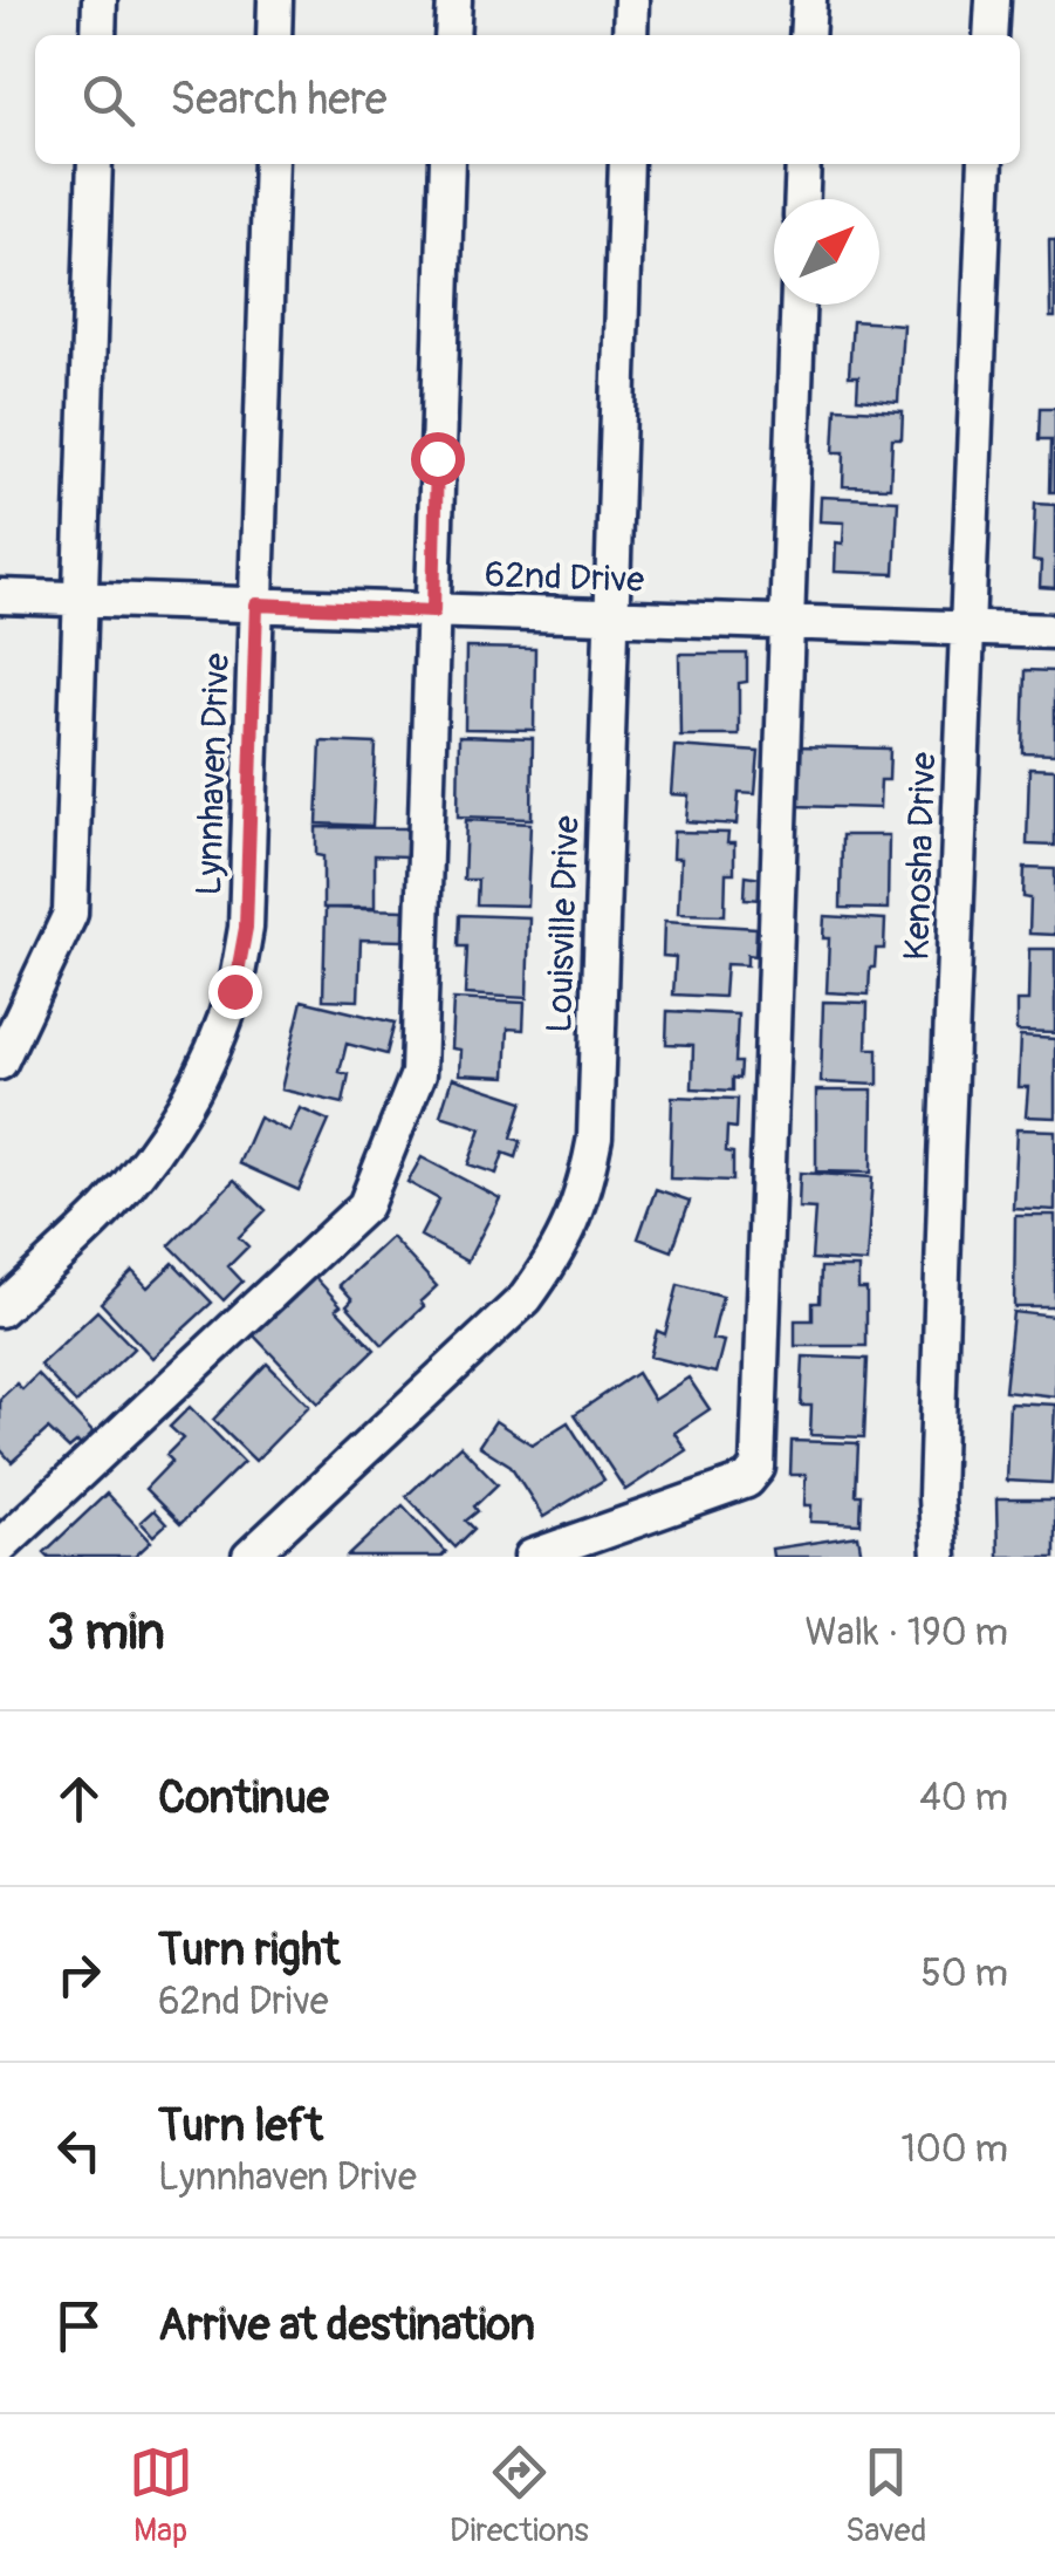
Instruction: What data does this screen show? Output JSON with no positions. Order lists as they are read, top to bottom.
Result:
{
  "streets": {
    "street": [
      "62nd Drive",
      "Lynnhaven Drive",
      "Kenosha Drive",
      "Louisville Drive"
    ]
  },
  "crossings": [
    ["62nd Drive", "Lynnhaven Drive"],
    ["62nd Drive", "Kenosha Drive"],
    ["62nd Drive", "Louisville Drive"]
  ],
  "north": "top right",
  "page": {
    "search": "Search here",
    "heading": ["3 min", "Walk · 190 m"],
    "list": [
      ["Continue", "40 m"],
      ["Turn right", "62nd Drive", "50 m"],
      ["Turn left", "Lynnhaven Drive", "100 m"],
      "Arrive at destination"
    ],
    "nav": ["Map", "Directions", "Saved"]
  }
}
